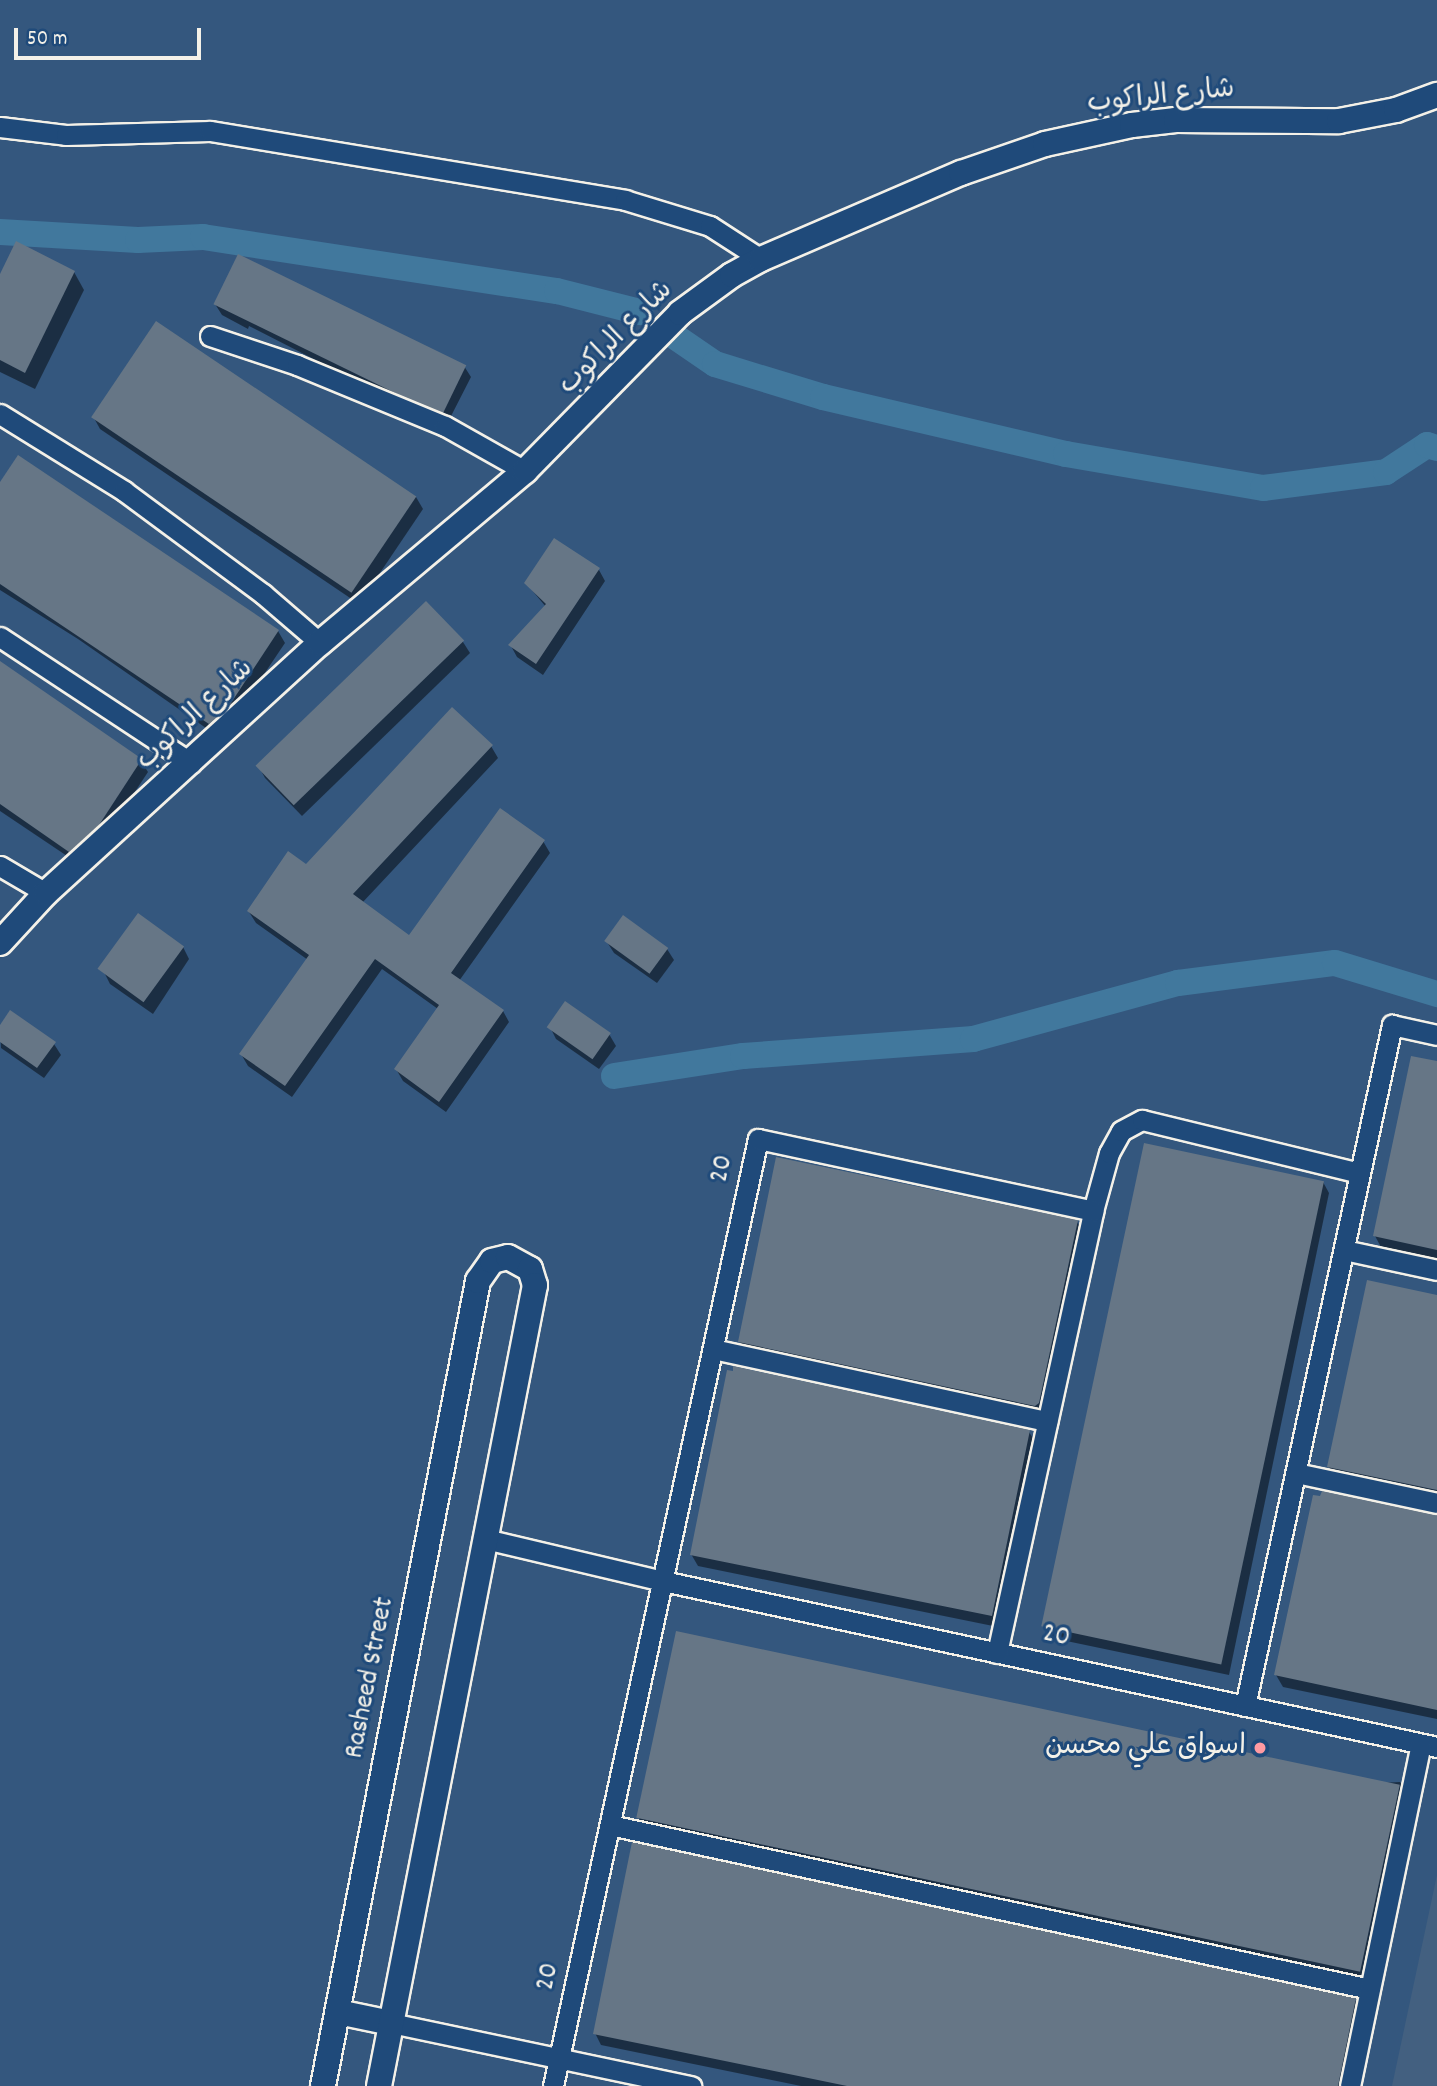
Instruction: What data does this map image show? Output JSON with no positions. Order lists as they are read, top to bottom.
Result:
{
  "streets": {
    "street": ["شارع الراكوب", "20", "Rasheed Street"]
  },
  "places": ["اسواق علي محسن"],
  "scale_bar": "50 m"
}
